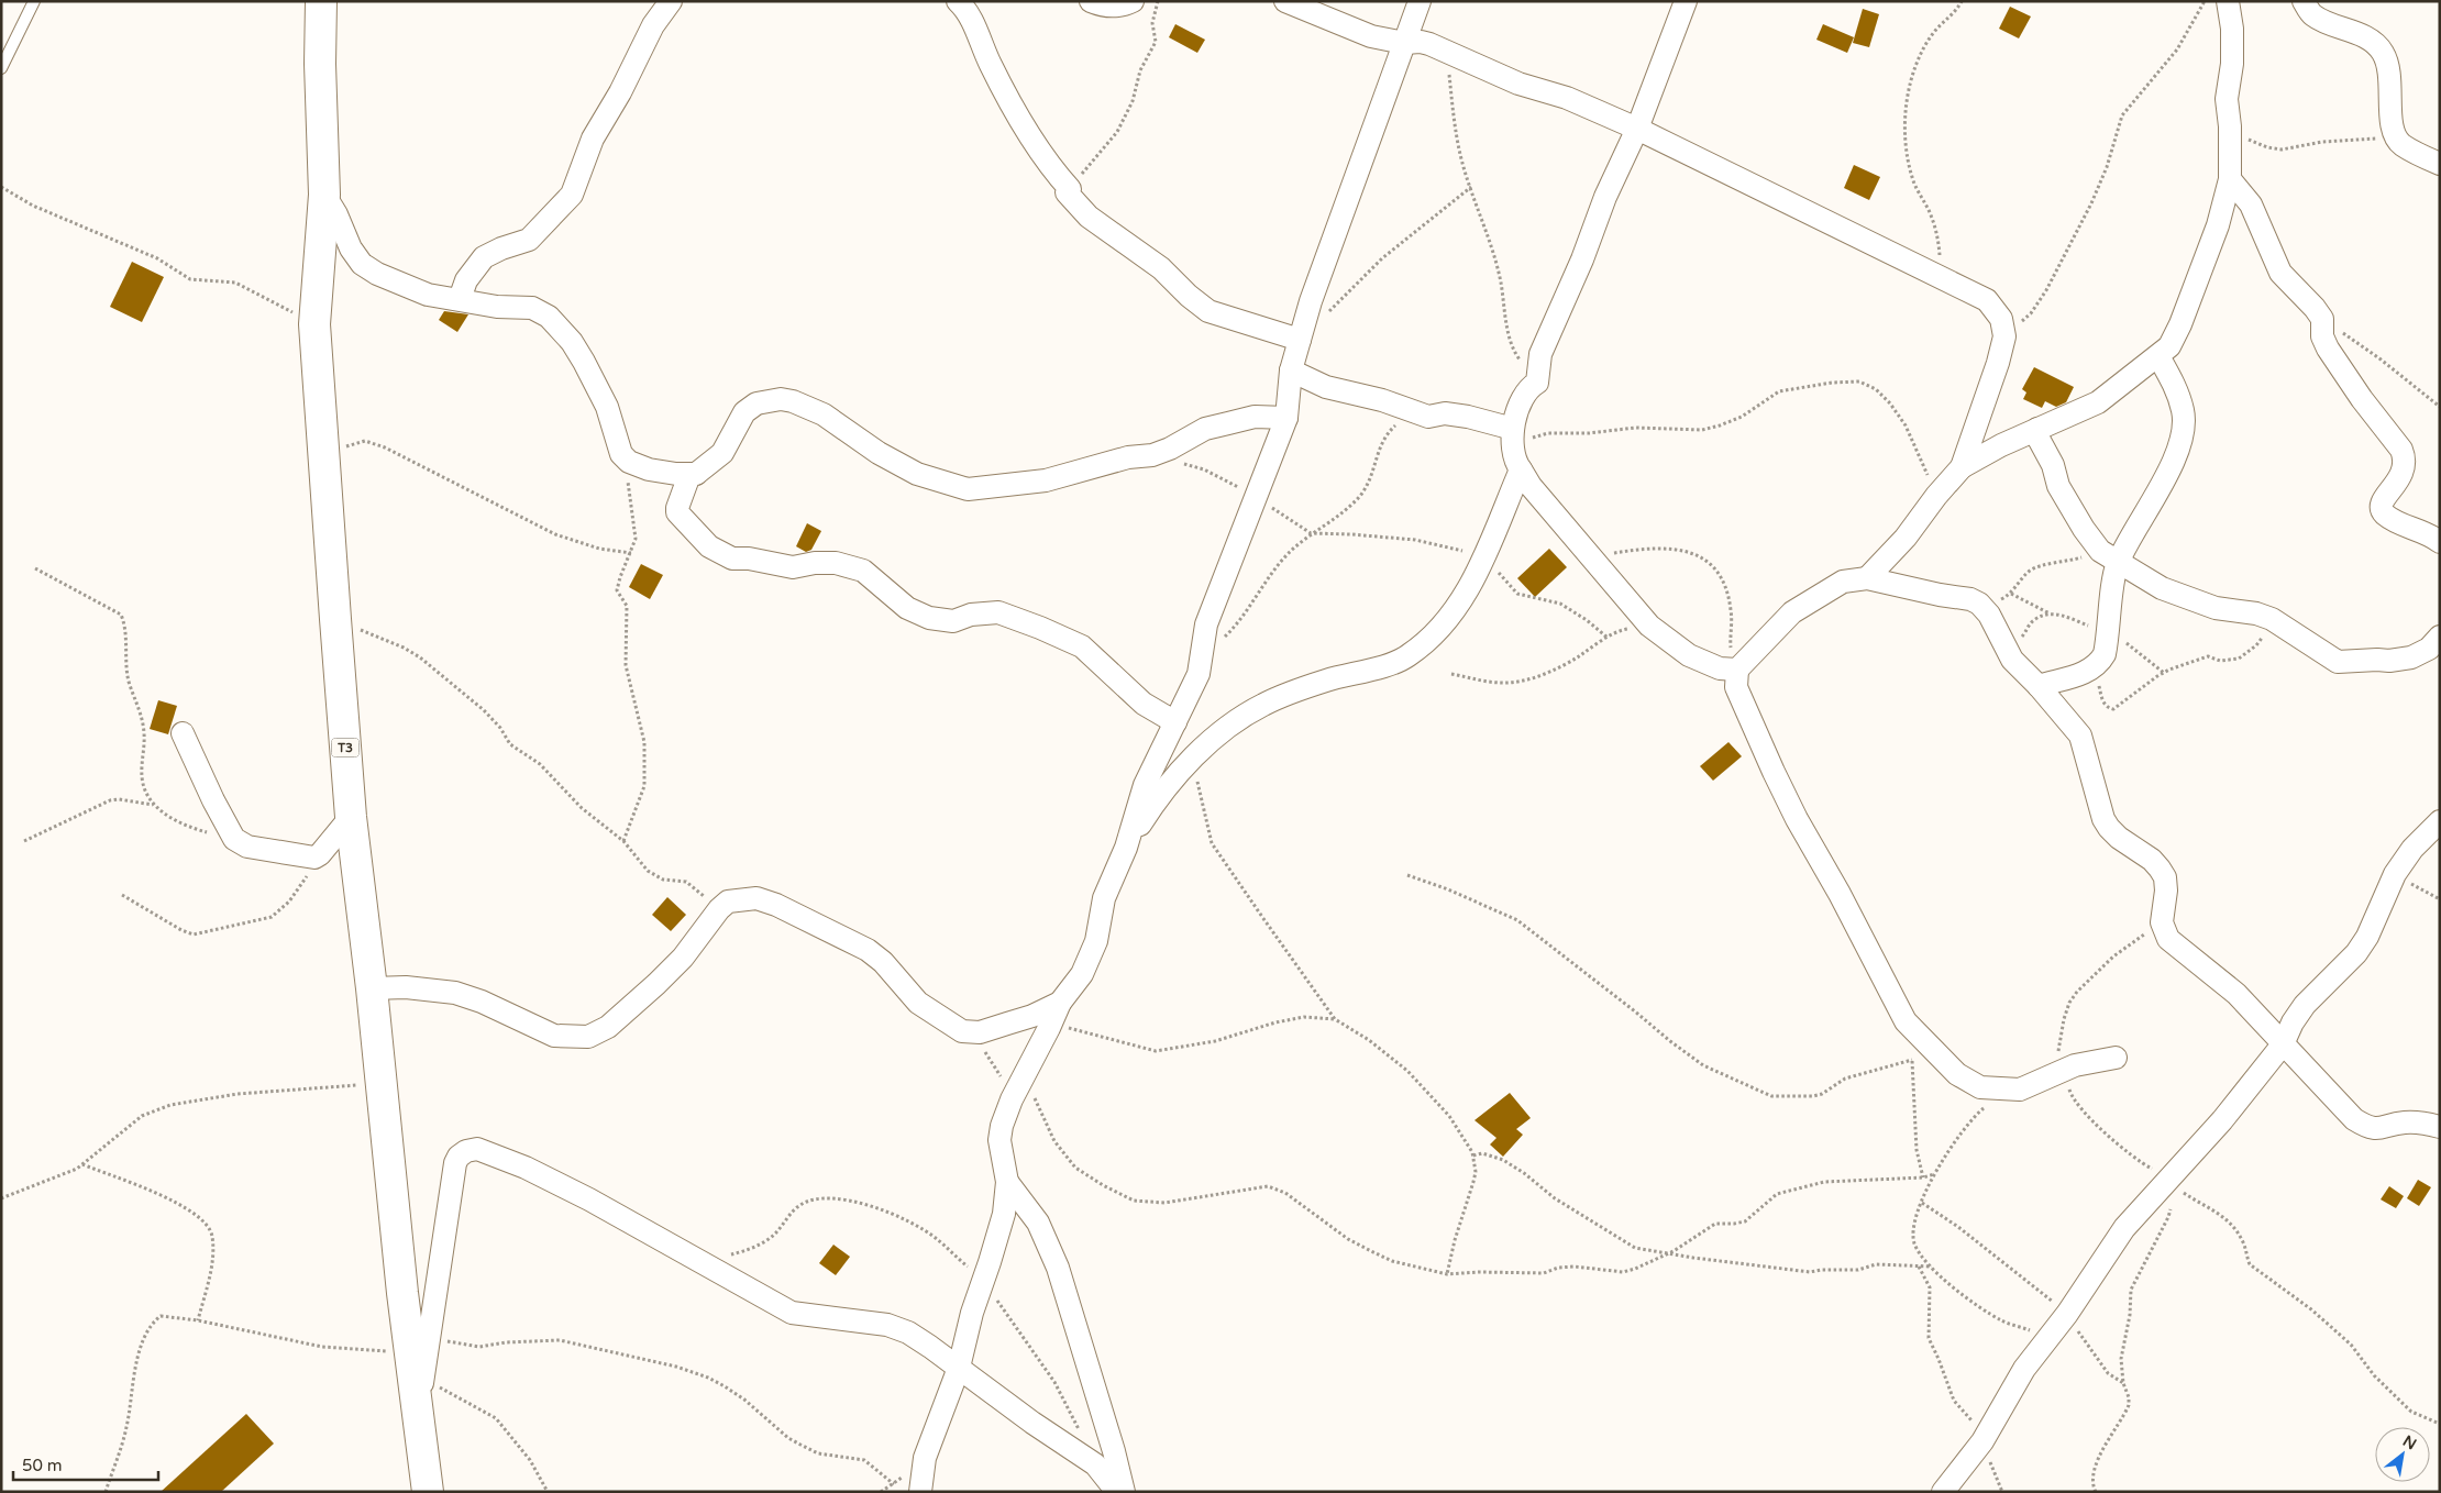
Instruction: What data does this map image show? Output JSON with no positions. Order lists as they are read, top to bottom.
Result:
{
  "streets": {
    "highway": ["T3"]
  },
  "scale_bar": "50 m",
  "north": "top right"
}
